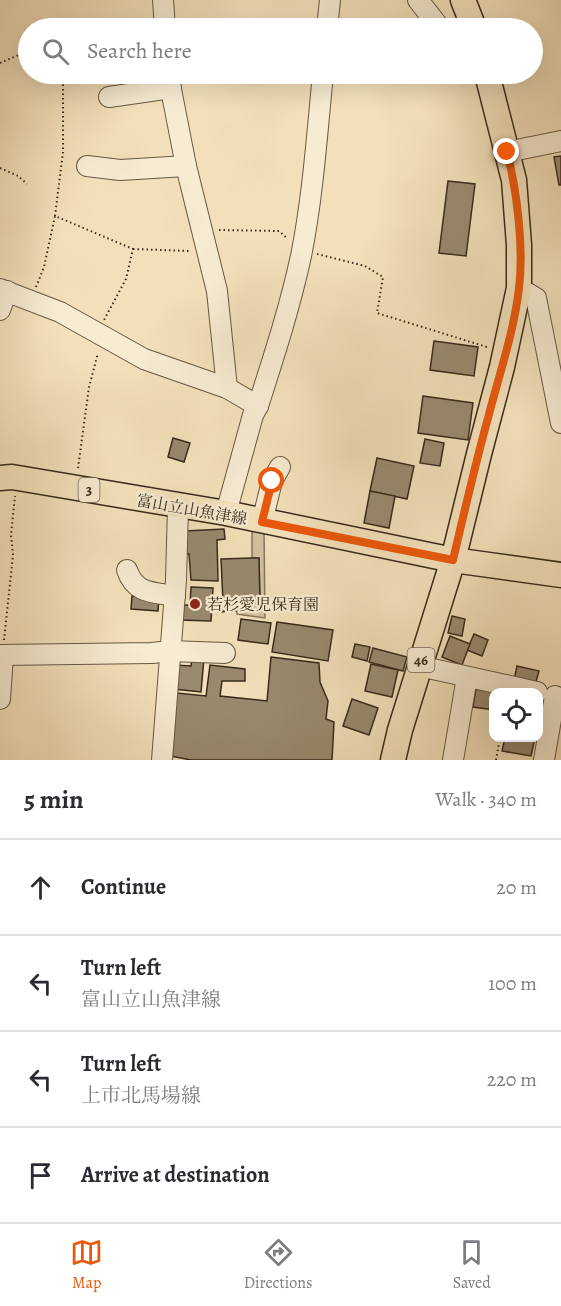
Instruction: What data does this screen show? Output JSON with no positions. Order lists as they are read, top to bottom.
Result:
{
  "streets": {
    "main road": ["3", "富山立山魚津線", "46"]
  },
  "crossings": [
    ["富山立山魚津線", "46"]
  ],
  "places": ["若杉愛児保育園"],
  "page": {
    "search": "Search here",
    "heading": ["5 min", "Walk · 340 m"],
    "list": [
      ["Continue", "20 m"],
      ["Turn left", "富山立山魚津線", "100 m"],
      ["Turn left", "上市北馬場線", "220 m"],
      "Arrive at destination"
    ],
    "nav": ["Map", "Directions", "Saved"]
  }
}
